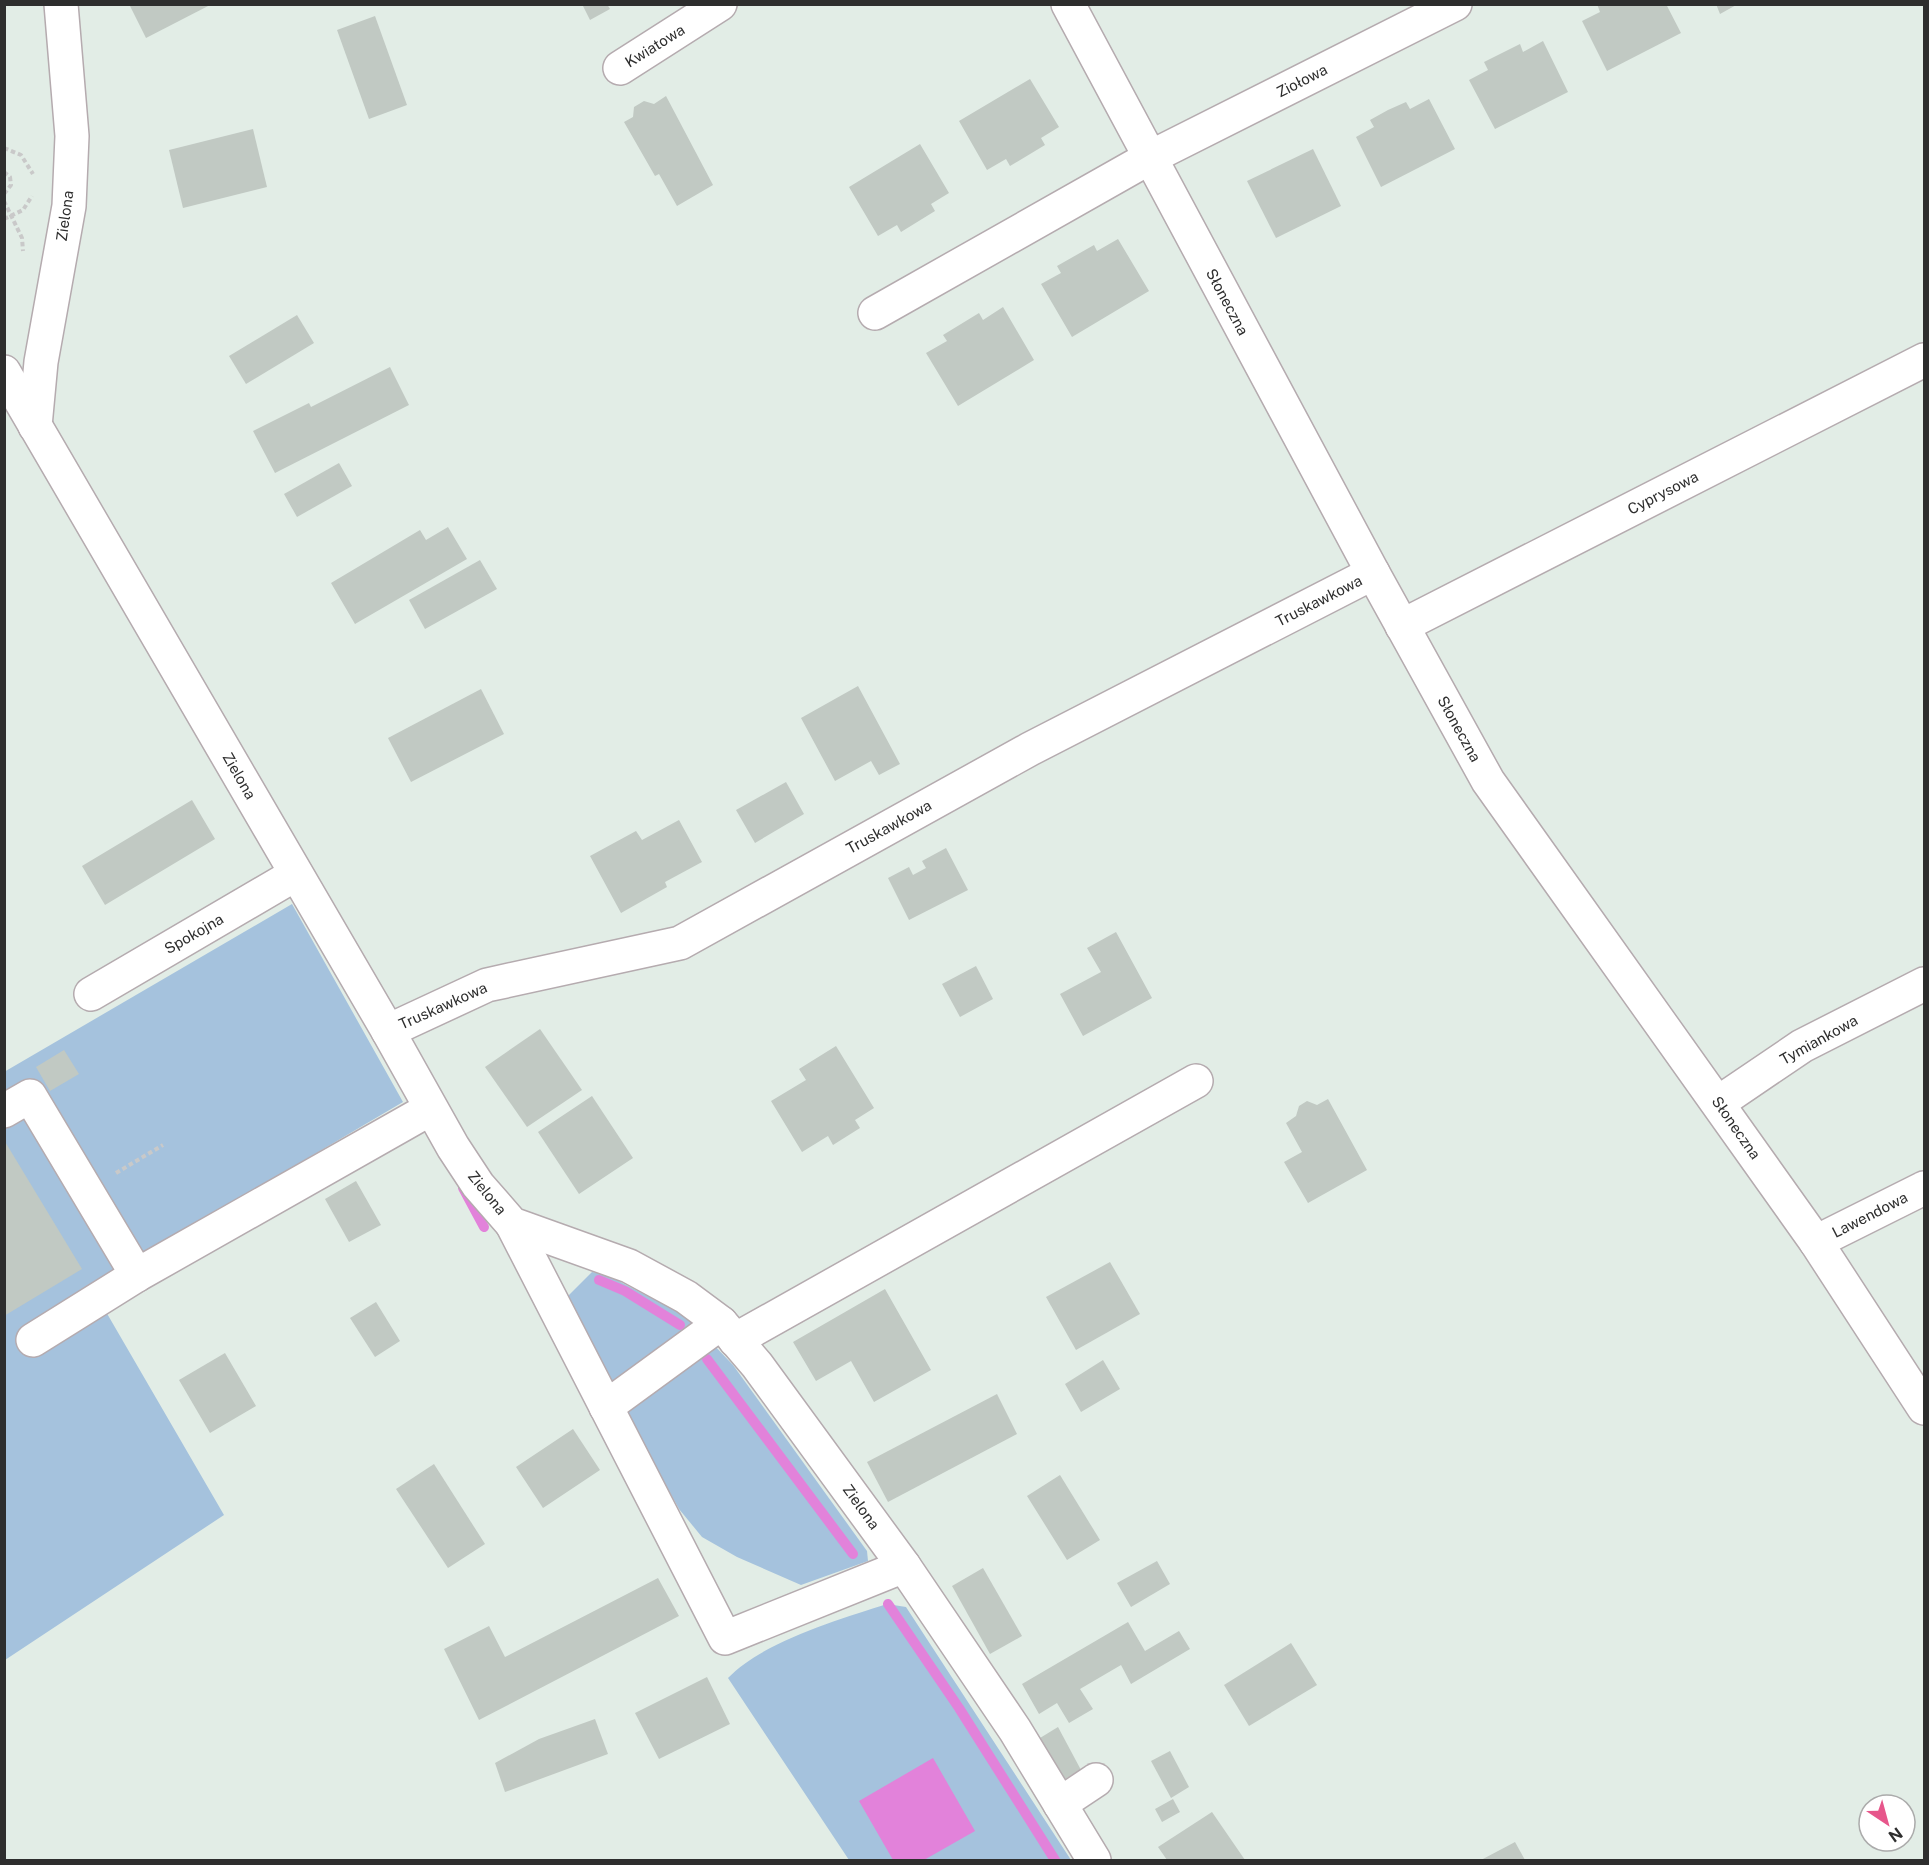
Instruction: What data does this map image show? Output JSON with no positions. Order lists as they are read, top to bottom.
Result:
{
  "streets": {
    "street": [
      "Kwiatowa",
      "Ziołowa",
      "Zielona",
      "Słoneczna",
      "Cyprysowa",
      "Truskawkowa",
      "Spokojna",
      "Tymiankowa",
      "Lawendowa"
    ]
  },
  "crossings": [
    ["Ziołowa", "Słoneczna"],
    ["Zielona", "Truskawkowa"],
    ["Zielona", "Spokojna"],
    ["Słoneczna", "Cyprysowa"],
    ["Słoneczna", "Truskawkowa"],
    ["Słoneczna", "Tymiankowa"],
    ["Słoneczna", "Lawendowa"]
  ],
  "north": "bottom right"
}
